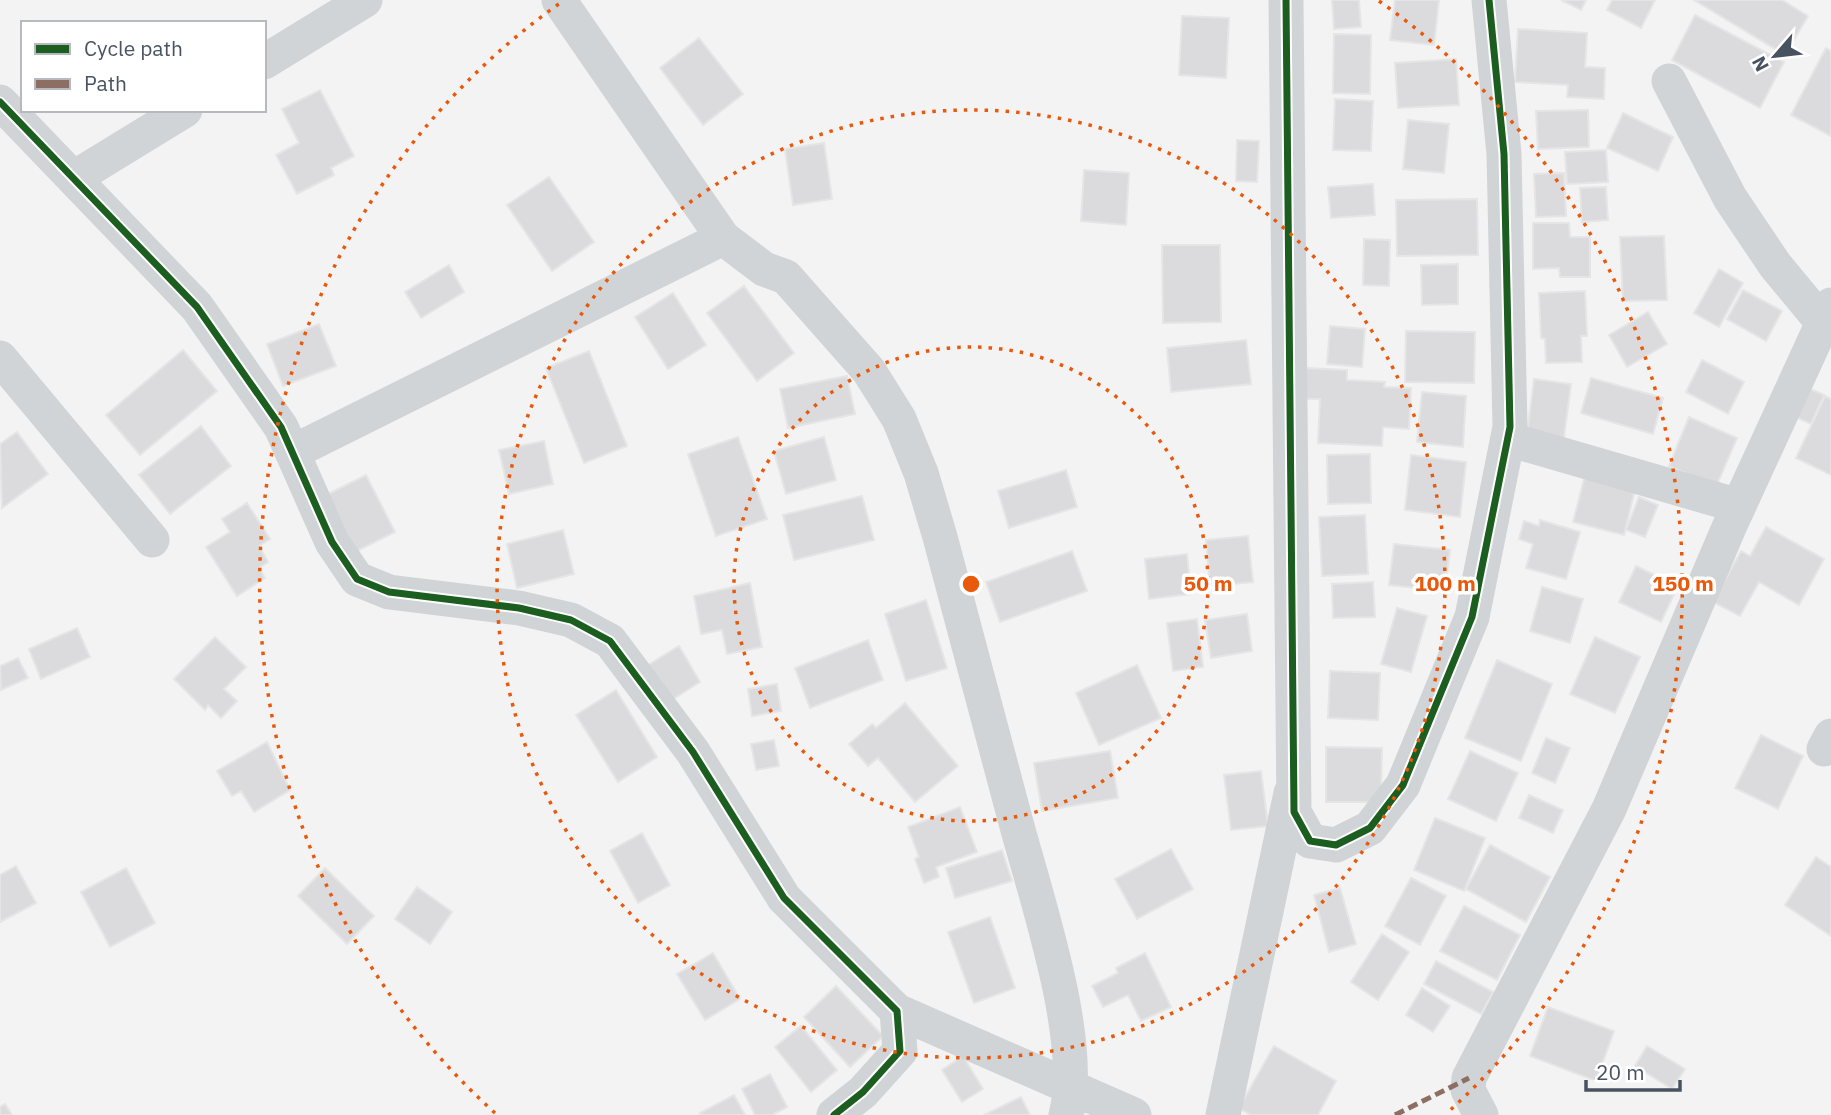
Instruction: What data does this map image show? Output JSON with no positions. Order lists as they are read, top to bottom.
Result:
{
  "legend": ["Cycle path", "Path"],
  "scale_bar": "20 m",
  "north": "bottom left",
  "rings": ["50 m", "100 m", "150 m"]
}
